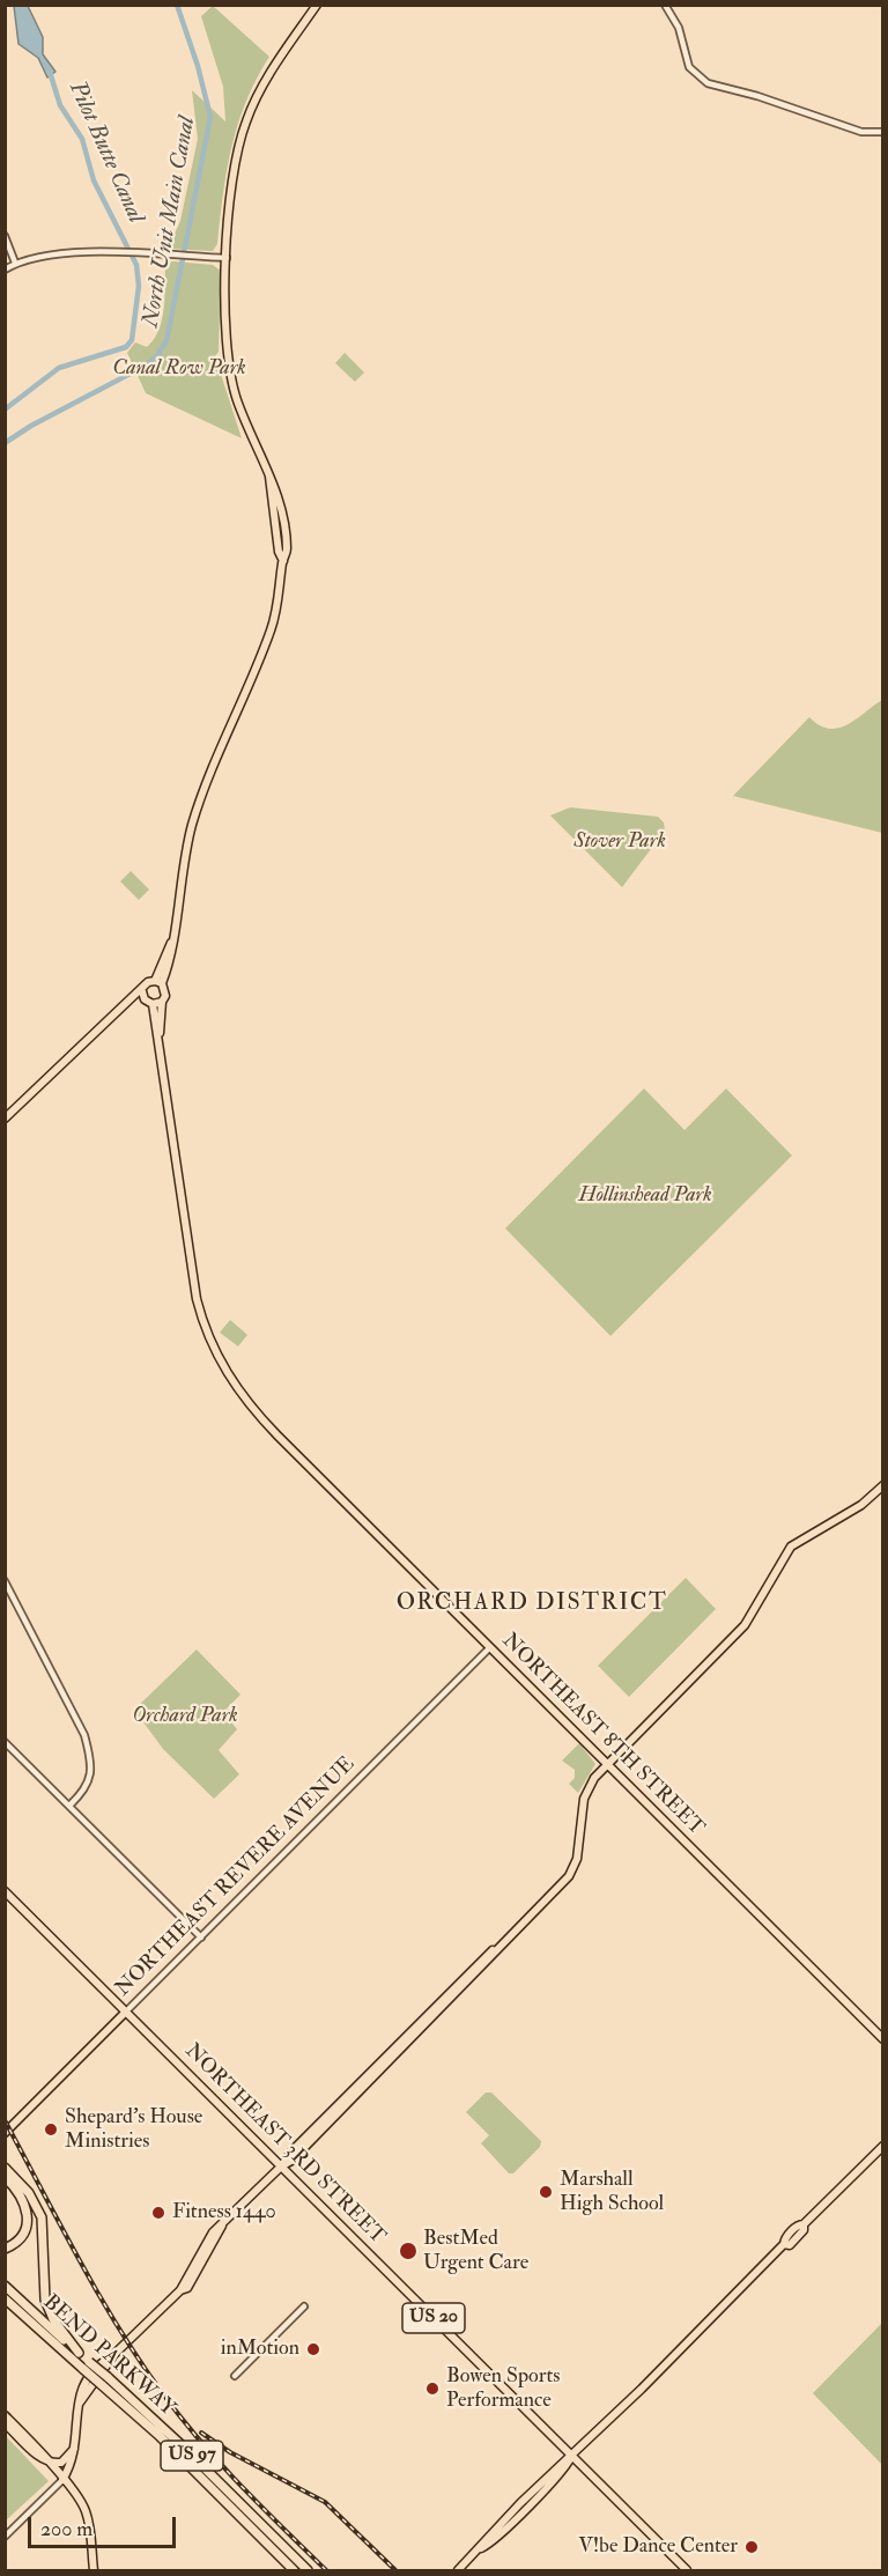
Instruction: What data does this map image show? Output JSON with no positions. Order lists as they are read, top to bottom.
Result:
{
  "streets": {
    "highway": ["BEND PARKWAY", "US 97"],
    "main road": [
      "NORTHEAST 8TH STREET",
      "NORTHEAST REVERE AVENUE",
      "NORTHEAST 3RD STREET",
      "US 20"
    ]
  },
  "crossings": [
    ["NORTHEAST 8TH STREET", "NORTHEAST REVERE AVENUE"],
    ["NORTHEAST REVERE AVENUE", "NORTHEAST 3RD STREET"]
  ],
  "districts": ["ORCHARD DISTRICT"],
  "water": ["Pilot Butte Canal", "North Unit Main Canal"],
  "parks": [
    "Canal Row Park",
    "Stover Park",
    "Hollinshead Park",
    "Orchard Park"
  ],
  "places": [
    "Shepard’s House Ministries",
    "Marshall High School",
    "Fitness 1440",
    "BestMed Urgent Care",
    "inMotion",
    "Bowen Sports Performance",
    "V!be Dance Center"
  ],
  "scale_bar": "200 m"
}
